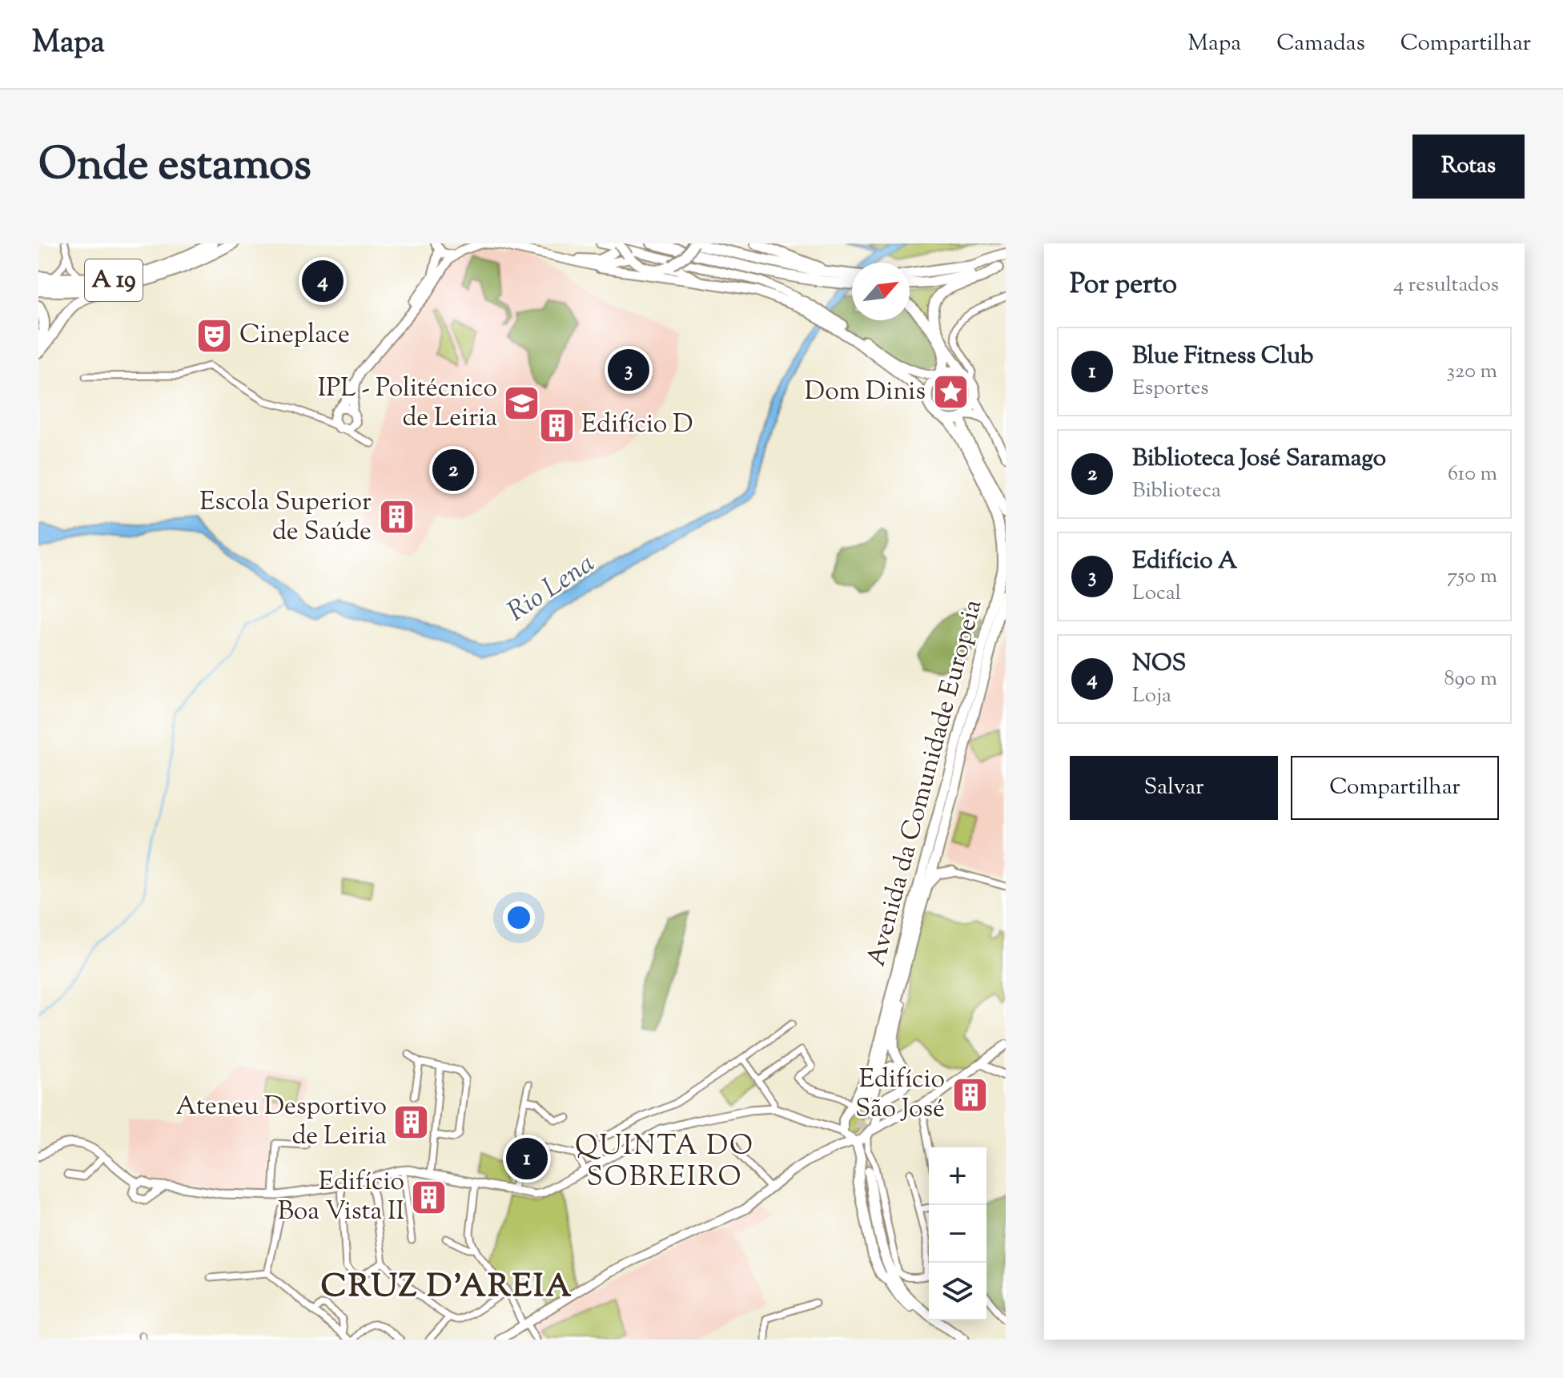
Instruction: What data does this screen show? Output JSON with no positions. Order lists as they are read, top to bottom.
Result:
{
  "streets": {
    "highway": ["A 19"],
    "main road": ["Avenida da Comunidade Europeia"]
  },
  "districts": ["QUINTA DO SOBREIRO", "CRUZ D'AREIA"],
  "water": ["Rio Lena"],
  "places": {
    "theatre": ["Cineplace"],
    "place": ["Dom Dinis"],
    "school or university": ["IPL - Politécnico de Leiria"],
    "building": [
      "Edifício D",
      "Escola Superior de Saúde",
      "Edifício São José",
      "Ateneu Desportivo de Leiria",
      "Edifício Boa Vista II"
    ]
  },
  "north": "top right",
  "page": {
    "header": "Mapa",
    "nav": ["Mapa", "Camadas", "Compartilhar"],
    "title": "Onde estamos",
    "buttons": [
      "Rotas",
      ["Salvar", "Compartilhar"]
    ],
    "heading": ["Por perto", "4 resultados"],
    "pins": [
      "4",
      "3",
      "2",
      "1"
    ],
    "list": [
      {
        "mark": "1",
        "name": "Blue Fitness Club",
        "note": "Esportes",
        "value": "320 m"
      },
      {
        "mark": "2",
        "name": "Biblioteca José Saramago",
        "note": "Biblioteca",
        "value": "610 m"
      },
      {
        "mark": "3",
        "name": "Edifício A",
        "note": "Local",
        "value": "750 m"
      },
      {
        "mark": "4",
        "name": "NOS",
        "note": "Loja",
        "value": "890 m"
      }
    ],
    "map_buttons": ["+", "−"]
  }
}
